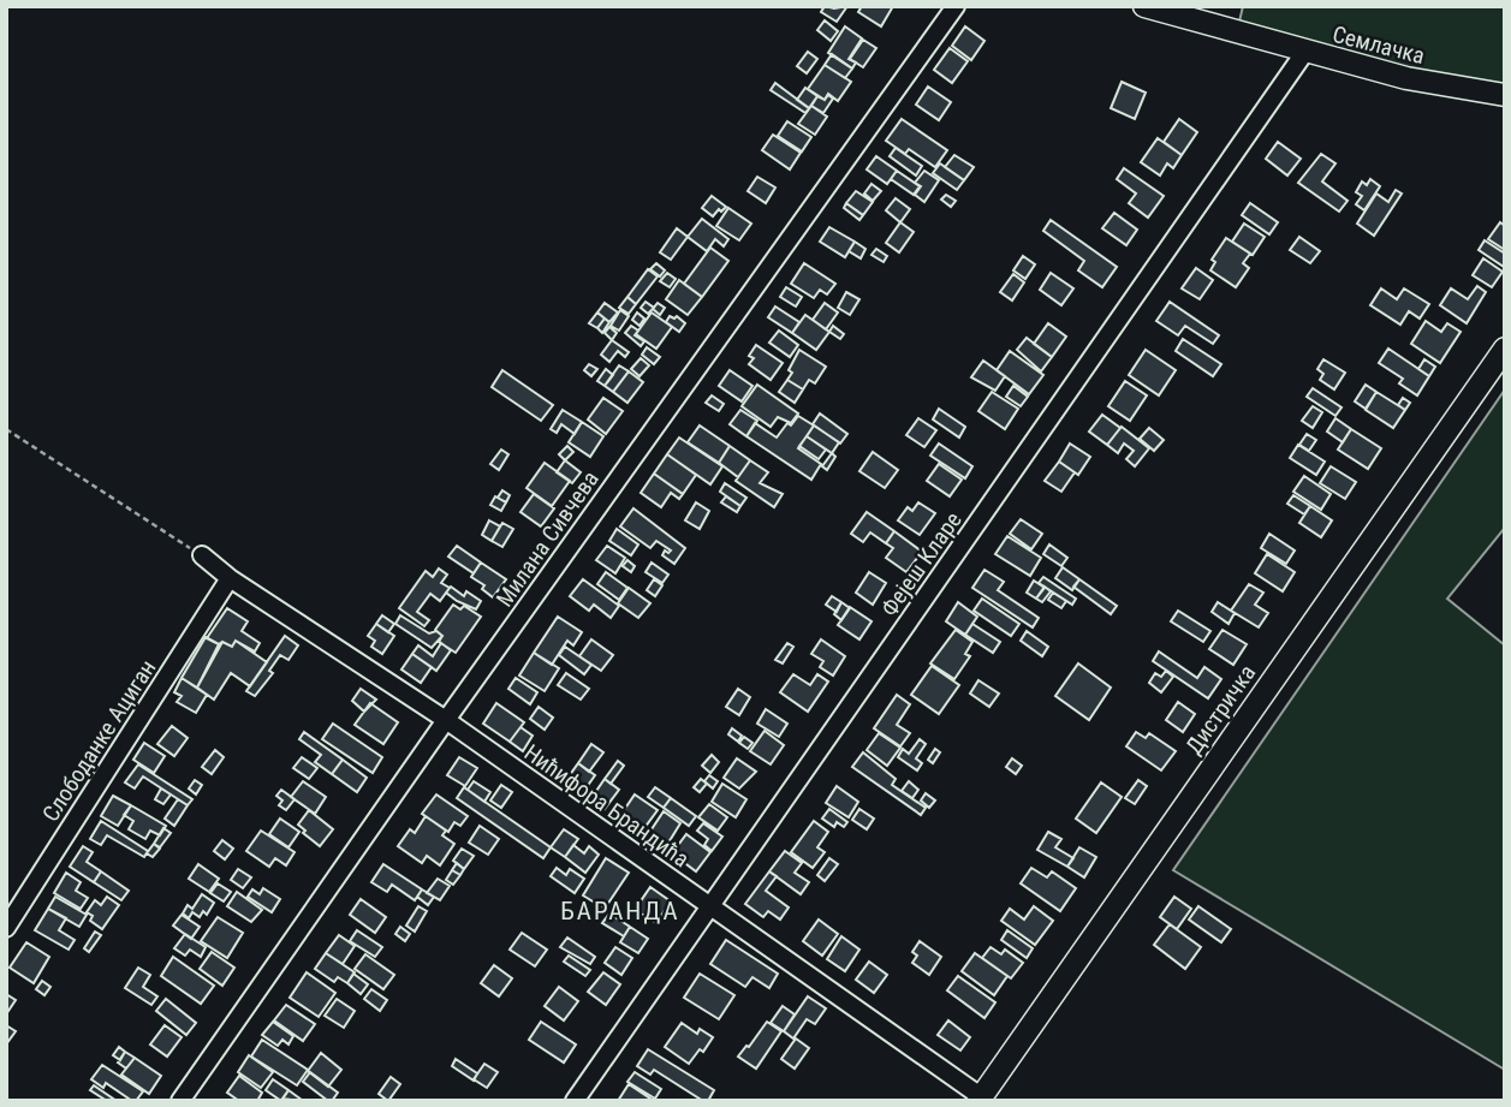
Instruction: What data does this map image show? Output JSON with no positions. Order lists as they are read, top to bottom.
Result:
{
  "streets": {
    "main road": ["Семлачка", "Дистричка"],
    "street": [
      "Милана Сивчева",
      "Фејеш Кларе",
      "Слободанке Ациган",
      "Нићифора Брандића"
    ]
  },
  "crossings": [
    ["Семлачка", "Фејеш Кларе"],
    ["Милана Сивчева", "Нићифора Брандића"],
    ["Фејеш Кларе", "Нићифора Брандића"],
    ["Дистричка", "Нићифора Брандића"],
    ["Слободанке Ациган", "Нићифора Брандића"]
  ],
  "districts": ["БАРАНДА"]
}
